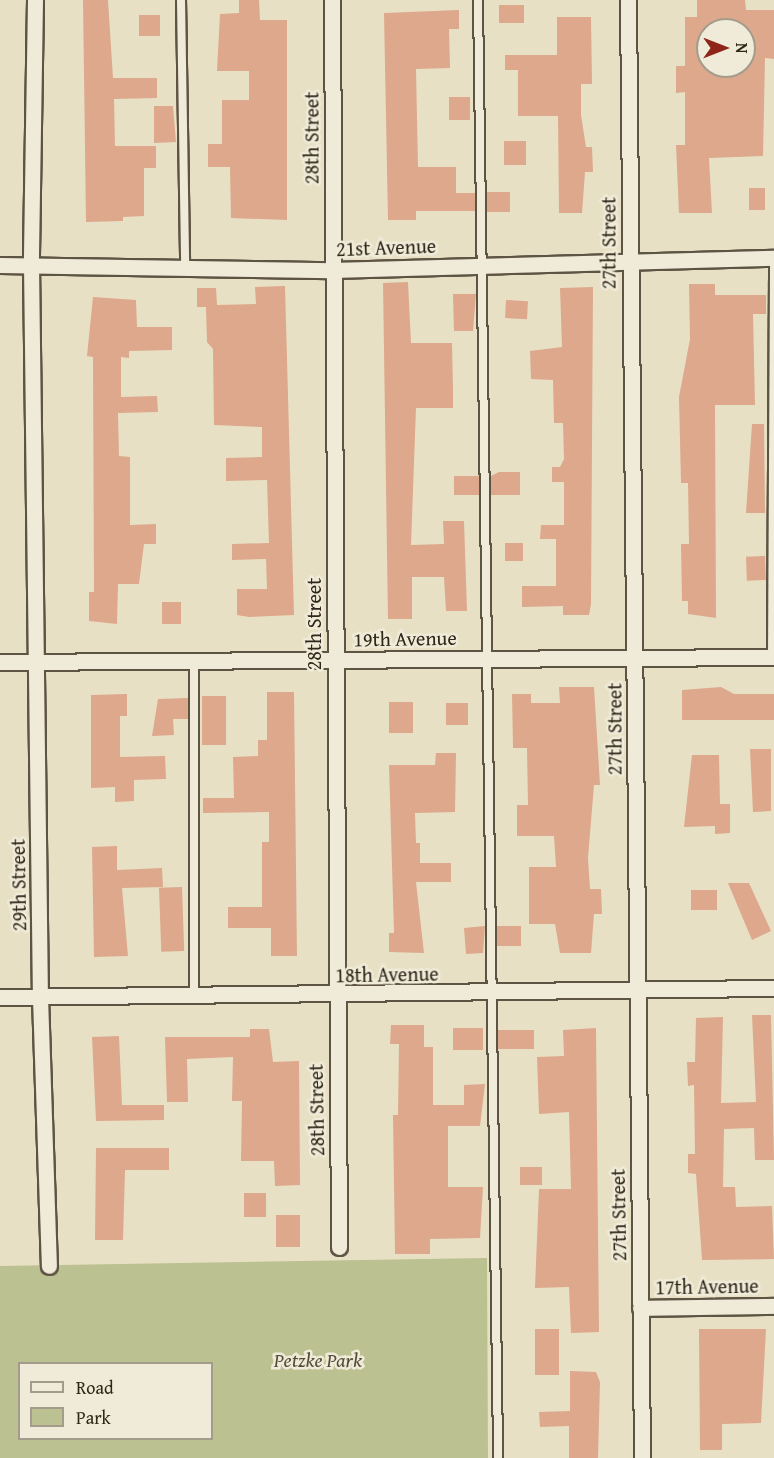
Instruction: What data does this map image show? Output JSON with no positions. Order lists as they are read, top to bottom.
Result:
{
  "streets": {
    "street": [
      "28th Street",
      "27th Street",
      "21st Avenue",
      "19th Avenue",
      "29th Street",
      "18th Avenue",
      "17th Avenue"
    ]
  },
  "crossings": [
    ["28th Street", "21st Avenue"],
    ["28th Street", "19th Avenue"],
    ["28th Street", "18th Avenue"],
    ["27th Street", "21st Avenue"],
    ["27th Street", "19th Avenue"],
    ["27th Street", "18th Avenue"],
    ["27th Street", "17th Avenue"],
    ["21st Avenue", "29th Street"],
    ["19th Avenue", "29th Street"],
    ["29th Street", "18th Avenue"]
  ],
  "parks": ["Petzke Park"],
  "legend": ["Road", "Park"],
  "north": "right"
}
